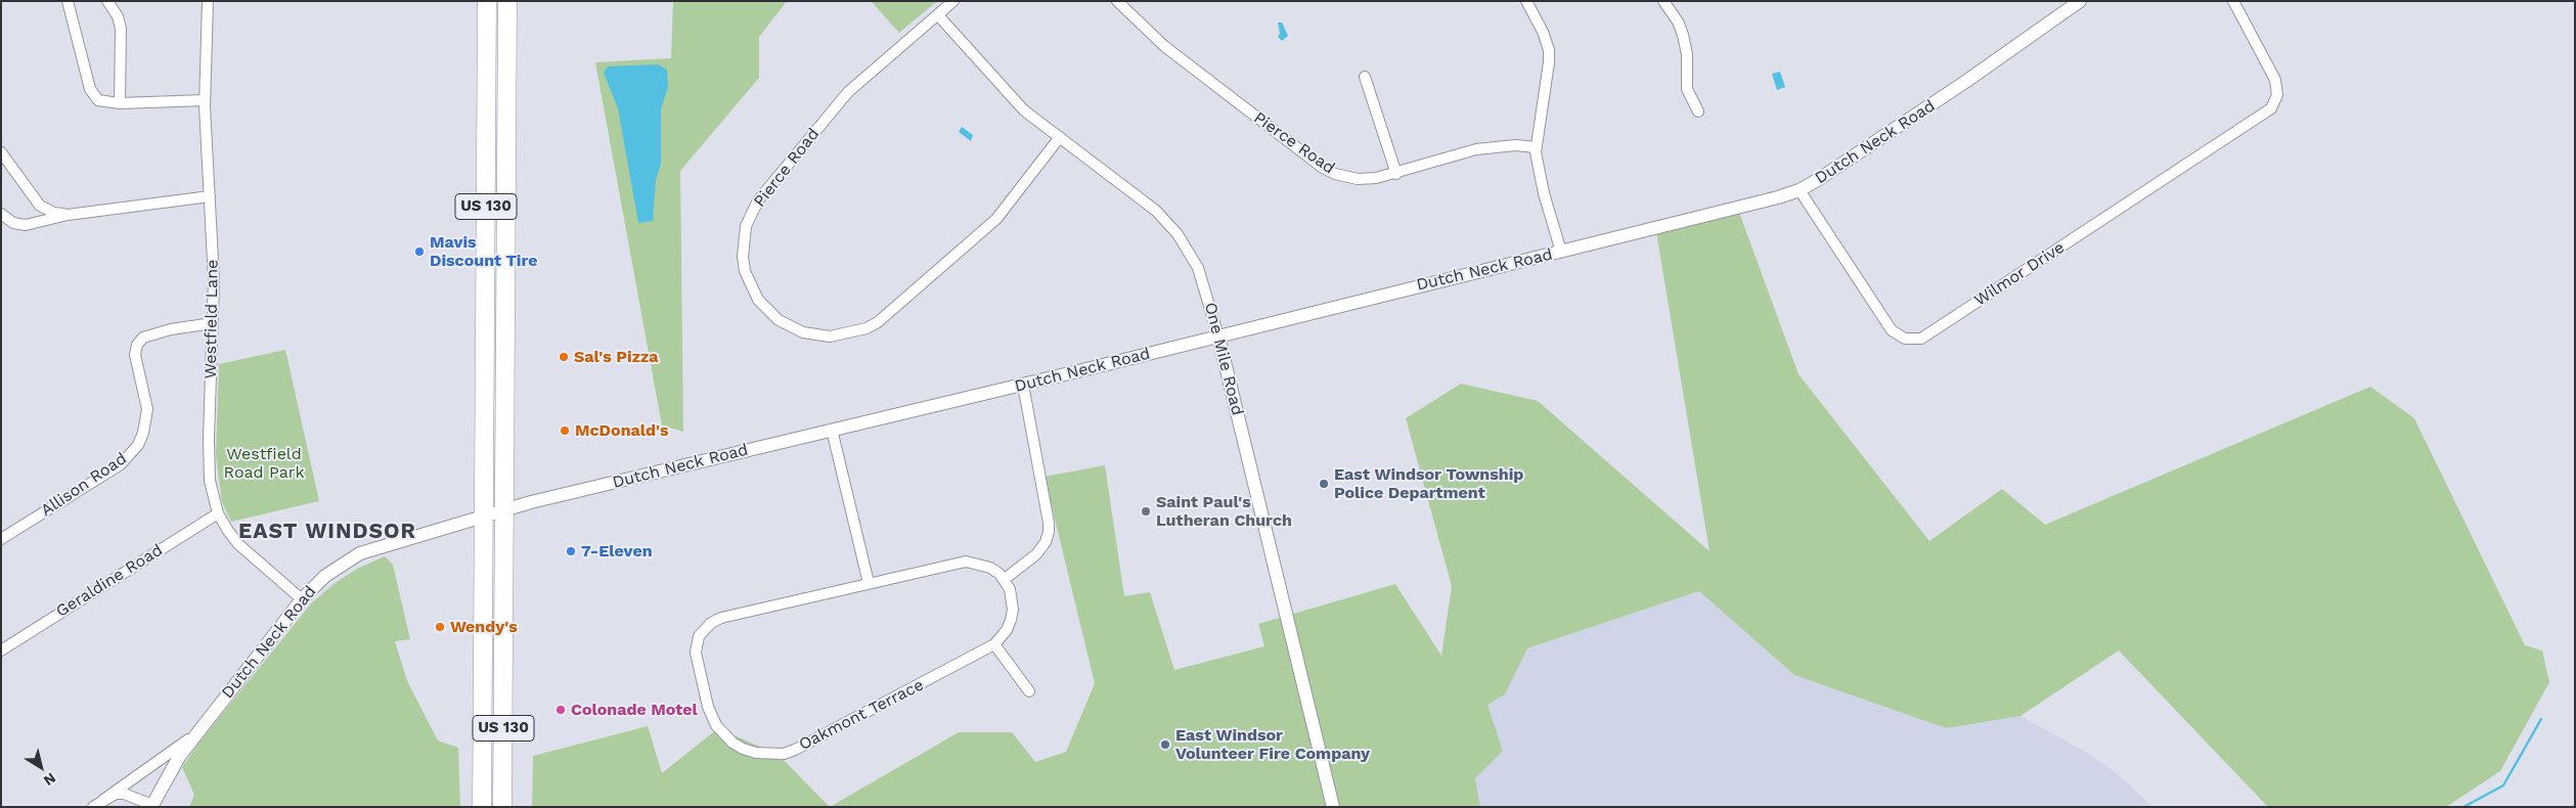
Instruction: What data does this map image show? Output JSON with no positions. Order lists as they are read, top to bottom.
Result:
{
  "streets": {
    "highway": ["US 130"],
    "street": [
      "Dutch Neck Road",
      "Pierce Road",
      "Wilmor Drive",
      "Westfield Lane",
      "One Mile Road",
      "Allison Road",
      "Geraldine Road",
      "Oakmont Terrace"
    ]
  },
  "crossings": [
    ["Dutch Neck Road", "US 130"],
    ["Dutch Neck Road", "Wilmor Drive"],
    ["Dutch Neck Road", "Westfield Lane"],
    ["Dutch Neck Road", "One Mile Road"],
    ["Pierce Road", "One Mile Road"],
    ["Westfield Lane", "Allison Road"],
    ["Westfield Lane", "Geraldine Road"]
  ],
  "districts": ["EAST WINDSOR"],
  "parks": ["Westfield Road Park"],
  "places": [
    "Mavis Discount Tire",
    "Sal's Pizza",
    "McDonald's",
    "East Windsor Township Police Department",
    "Saint Paul's Lutheran Church",
    "7-Eleven",
    "Wendy's",
    "Colonade Motel",
    "East Windsor Volunteer Fire Company"
  ],
  "north": "bottom right"
}
